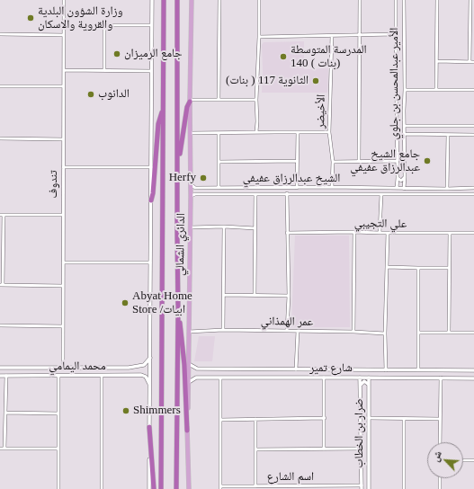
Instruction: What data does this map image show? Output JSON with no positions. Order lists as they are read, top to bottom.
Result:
{
  "streets": {
    "highway": ["الدائري الشمالي"],
    "street": [
      "الأمير عبدالمحسن بن جلوي",
      "الأخيضر",
      "الشيخ عبدالرزاق عفيفي",
      "تندوف",
      "علي التجيبي",
      "عمر الهمذاني",
      "محمد اليمامي",
      "شارع تمير",
      "ضرار بن الخطاب",
      "اسم الشارع"
    ]
  },
  "crossings": [
    ["الأمير عبدالمحسن بن جلوي", "الشيخ عبدالرزاق عفيفي"],
    ["الأخيضر", "الشيخ عبدالرزاق عفيفي"],
    ["الشيخ عبدالرزاق عفيفي", "الدائري الشمالي"],
    ["تندوف", "محمد اليمامي"],
    ["الدائري الشمالي", "عمر الهمذاني"],
    ["شارع تمير", "ضرار بن الخطاب"],
    ["ضرار بن الخطاب", "اسم الشارع"]
  ],
  "places": [
    "وزارة الشؤون البلدية والقروية والاسكان",
    "جامع الرميزان",
    "المدرسة المتوسطة 140 ( بنات)",
    "الثانوية 117 ( بنات)",
    "الدانوب",
    "جامع الشيخ عبدالرزاق عفيفي",
    "Herfy",
    "Abyat Home Store /ابيات",
    "Shimmers"
  ],
  "north": "top left"
}
